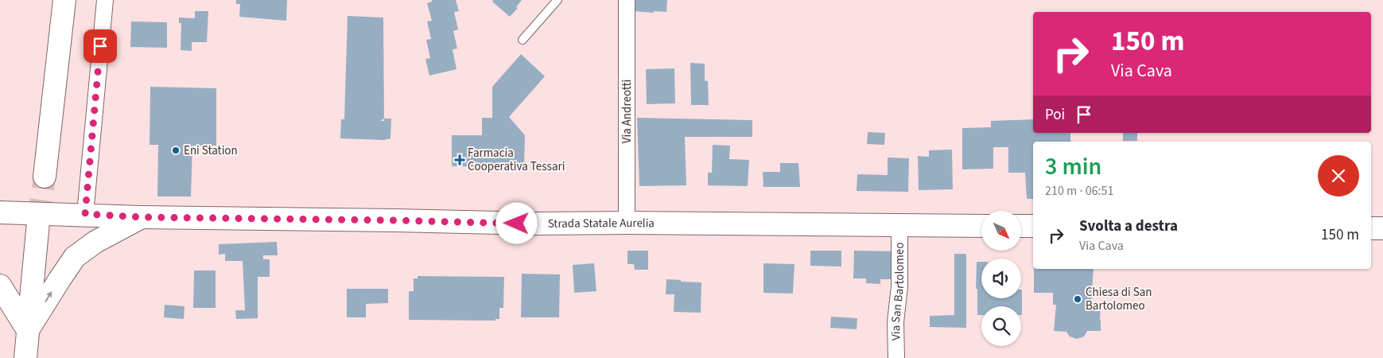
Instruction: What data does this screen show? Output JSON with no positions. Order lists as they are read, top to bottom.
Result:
{
  "streets": {
    "main road": ["Strada Statale Aurelia"],
    "street": ["Via Andreotti", "Via San Bartolomeo"]
  },
  "crossings": [
    ["Via Andreotti", "Strada Statale Aurelia"],
    ["Strada Statale Aurelia", "Via San Bartolomeo"]
  ],
  "places": {
    "other": ["Eni Station", "Chiesa di San Bartolomeo"],
    "health": ["Farmacia Cooperativa Tessari"]
  },
  "north": "bottom right",
  "page": {
    "turn": ["150 m", "Via Cava"],
    "then": "Poi",
    "heading": ["3 min", "210 m · 06:51"],
    "list": [
      {
        "name": "Svolta a destra",
        "note": "Via Cava",
        "value": "150 m"
      }
    ]
  }
}
